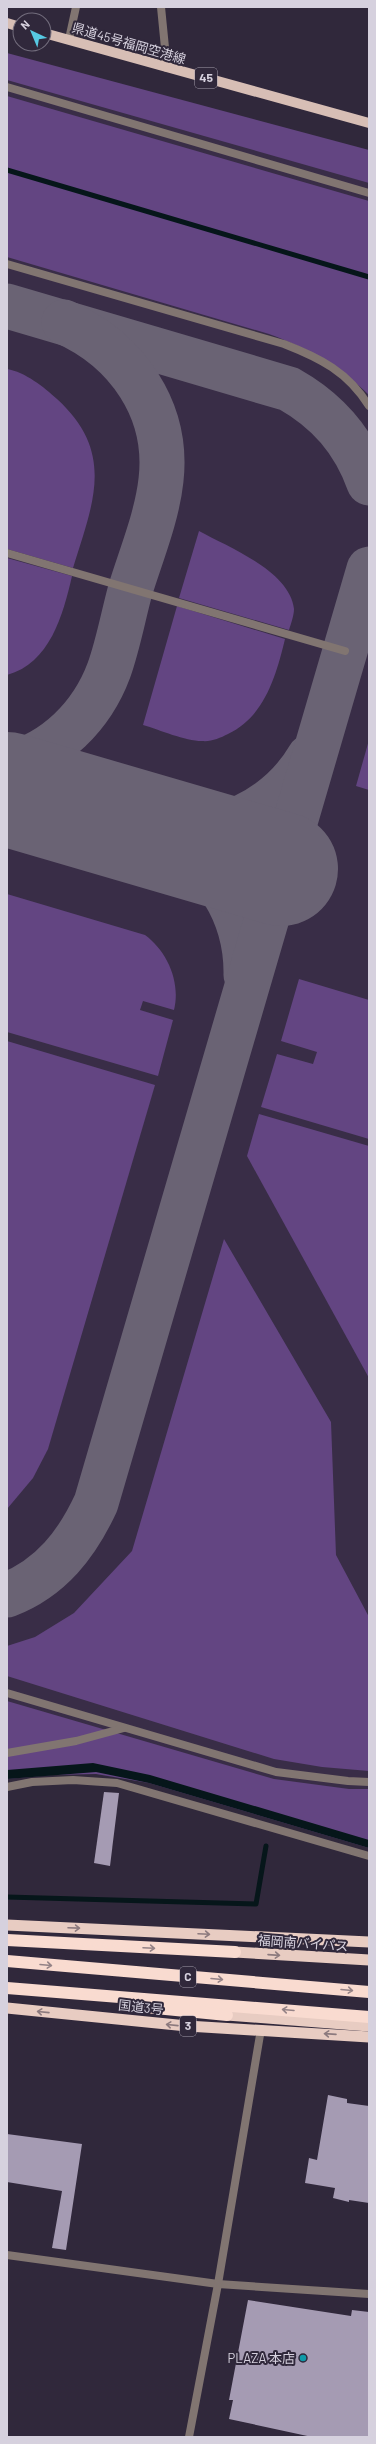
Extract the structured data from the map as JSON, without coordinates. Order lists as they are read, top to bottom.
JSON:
{
  "streets": {
    "highway": [
      "福岡南バイパス",
      "C",
      "国道3号",
      "3"
    ],
    "main road": ["県道45号福岡空港線", "45"]
  },
  "places": ["PLAZA 本店"],
  "north": "top left"
}
